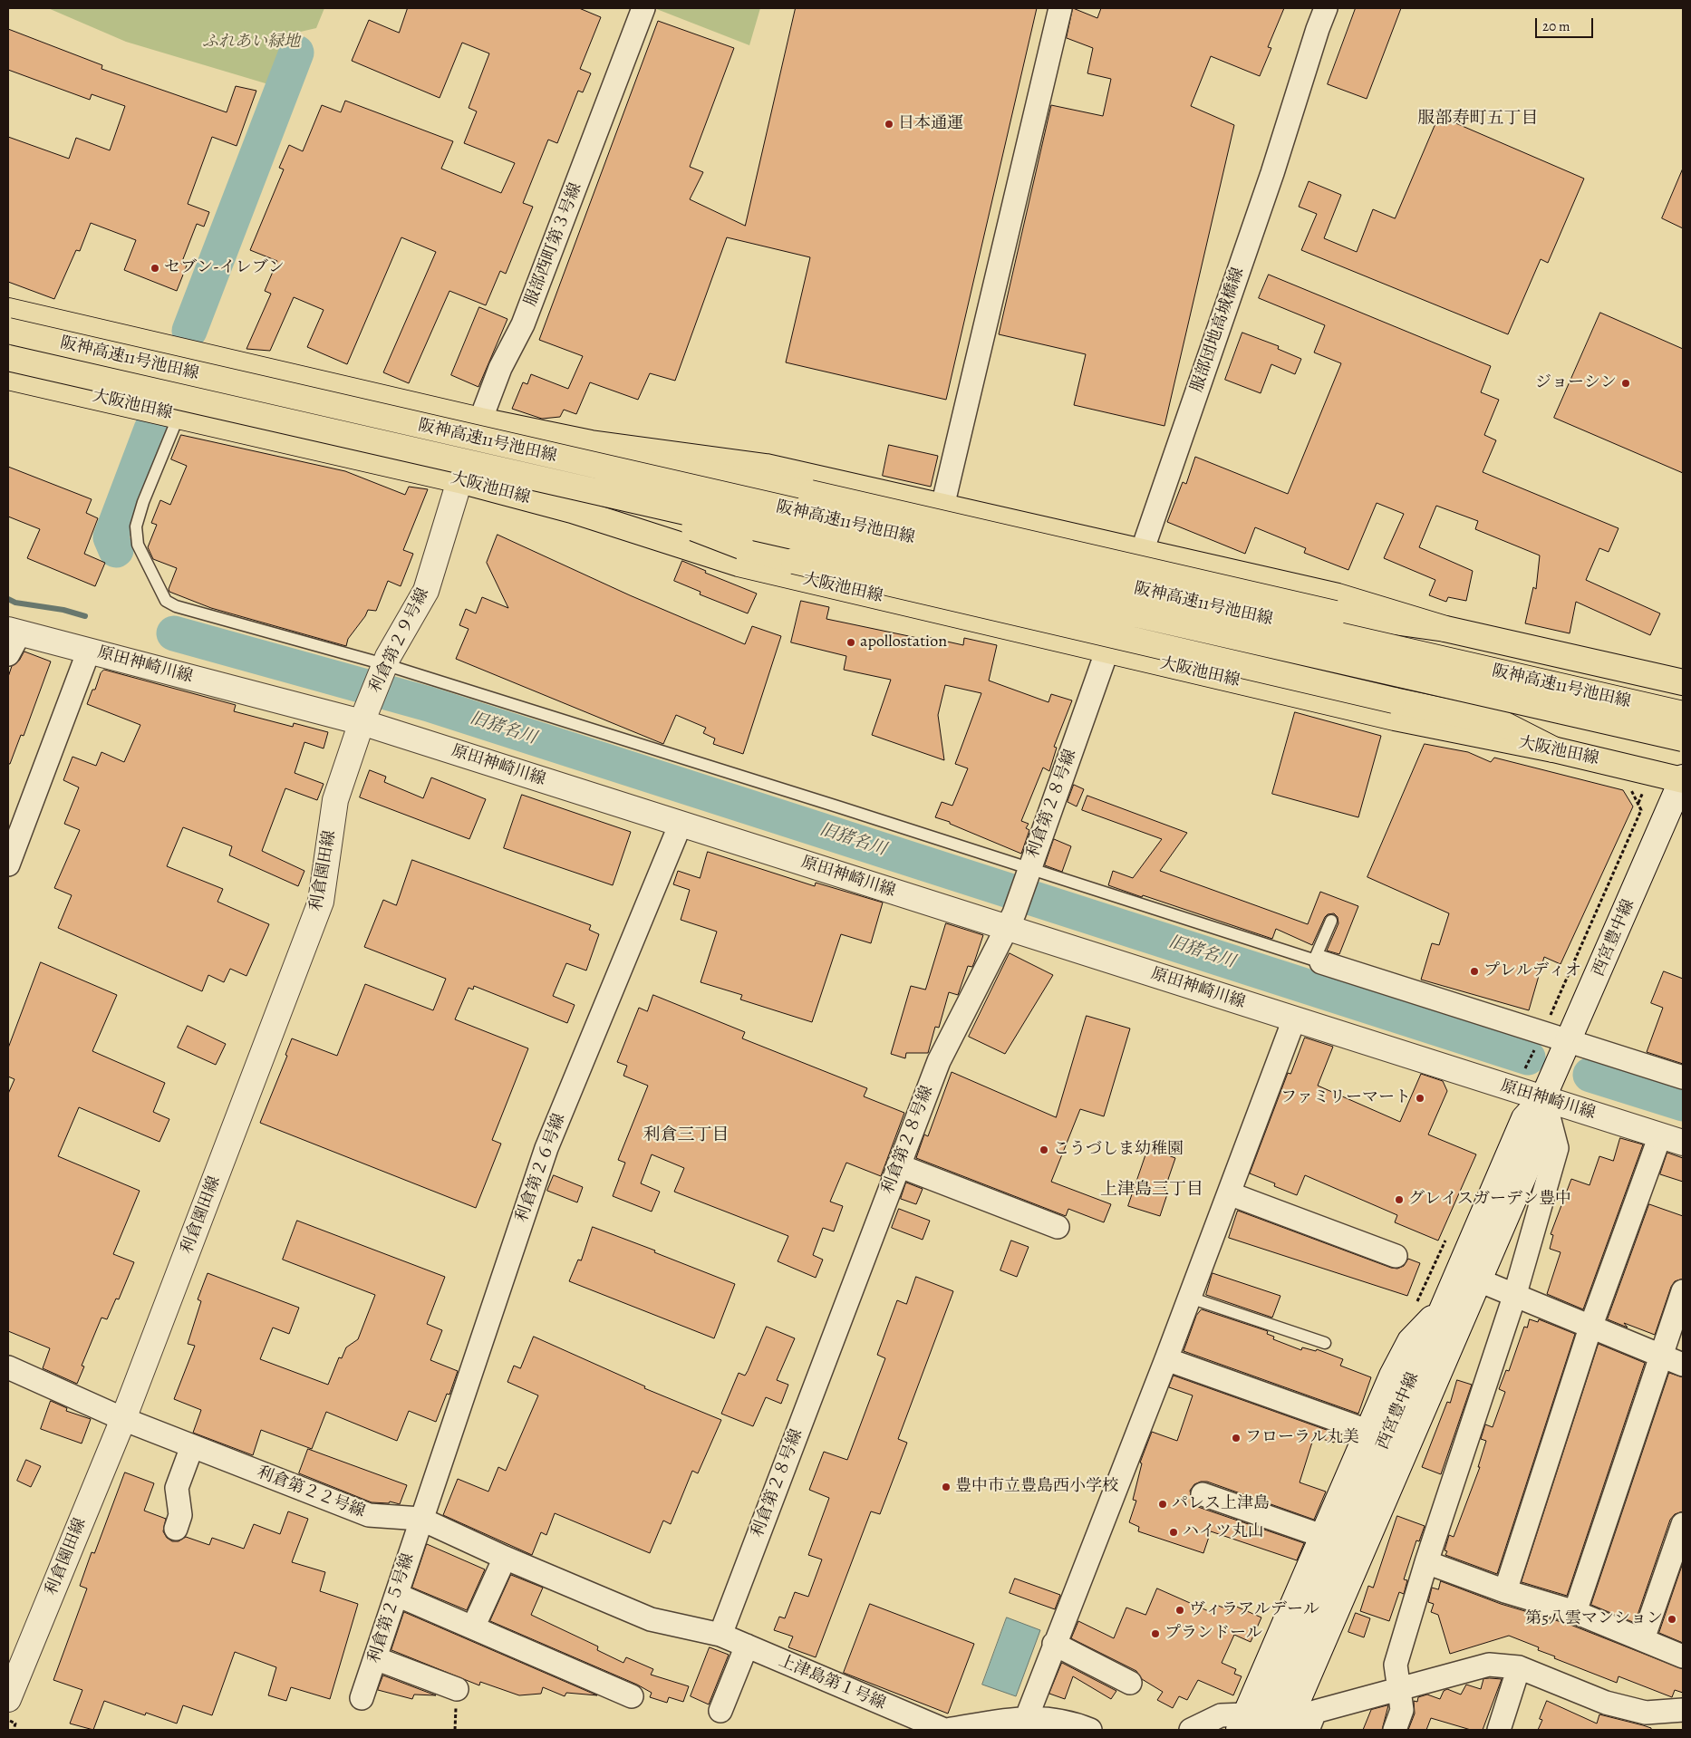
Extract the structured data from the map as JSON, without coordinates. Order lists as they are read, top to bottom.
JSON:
{
  "streets": {
    "main road": ["阪神高速11号池田線", "大阪池田線"],
    "street": [
      "服部西町第３号線",
      "服部団地高城橋線",
      "利倉第２９号線",
      "原田神崎川線",
      "利倉第２８号線",
      "利倉園田線",
      "西宮豊中線",
      "利倉第２６号線",
      "利倉第２２号線",
      "利倉第２５号線",
      "上津島第１号線"
    ]
  },
  "crossings": [
    ["服部西町第３号線", "大阪池田線"],
    ["服部西町第３号線", "利倉第２９号線"],
    ["服部団地高城橋線", "大阪池田線"],
    ["服部団地高城橋線", "利倉第２８号線"],
    ["大阪池田線", "利倉第２９号線"],
    ["大阪池田線", "利倉第２８号線"],
    ["大阪池田線", "西宮豊中線"],
    ["利倉第２９号線", "原田神崎川線"],
    ["利倉第２９号線", "利倉園田線"],
    ["原田神崎川線", "利倉第２８号線"],
    ["原田神崎川線", "利倉園田線"],
    ["原田神崎川線", "西宮豊中線"],
    ["原田神崎川線", "利倉第２６号線"],
    ["利倉第２８号線", "利倉第２２号線"],
    ["利倉第２８号線", "上津島第１号線"],
    ["利倉園田線", "利倉第２２号線"],
    ["利倉第２６号線", "利倉第２２号線"],
    ["利倉第２６号線", "利倉第２５号線"],
    ["利倉第２２号線", "利倉第２５号線"],
    ["利倉第２２号線", "上津島第１号線"]
  ],
  "districts": ["服部寿町五丁目", "利倉三丁目", "上津島三丁目"],
  "water": ["旧猪名川"],
  "parks": ["ふれあい緑地"],
  "places": [
    "日本通運",
    "セブン-イレブン",
    "ジョーシン",
    "apollostation",
    "プレルディオ",
    "ファミリーマート",
    "こうづしま幼稚園",
    "グレイスガーデン豊中",
    "フローラル丸美",
    "豊中市立豊島西小学校",
    "パレス上津島",
    "ハイツ丸山",
    "ヴィラアルデール",
    "第5八雲マンション",
    "プランドール"
  ],
  "scale_bar": "20 m"
}
